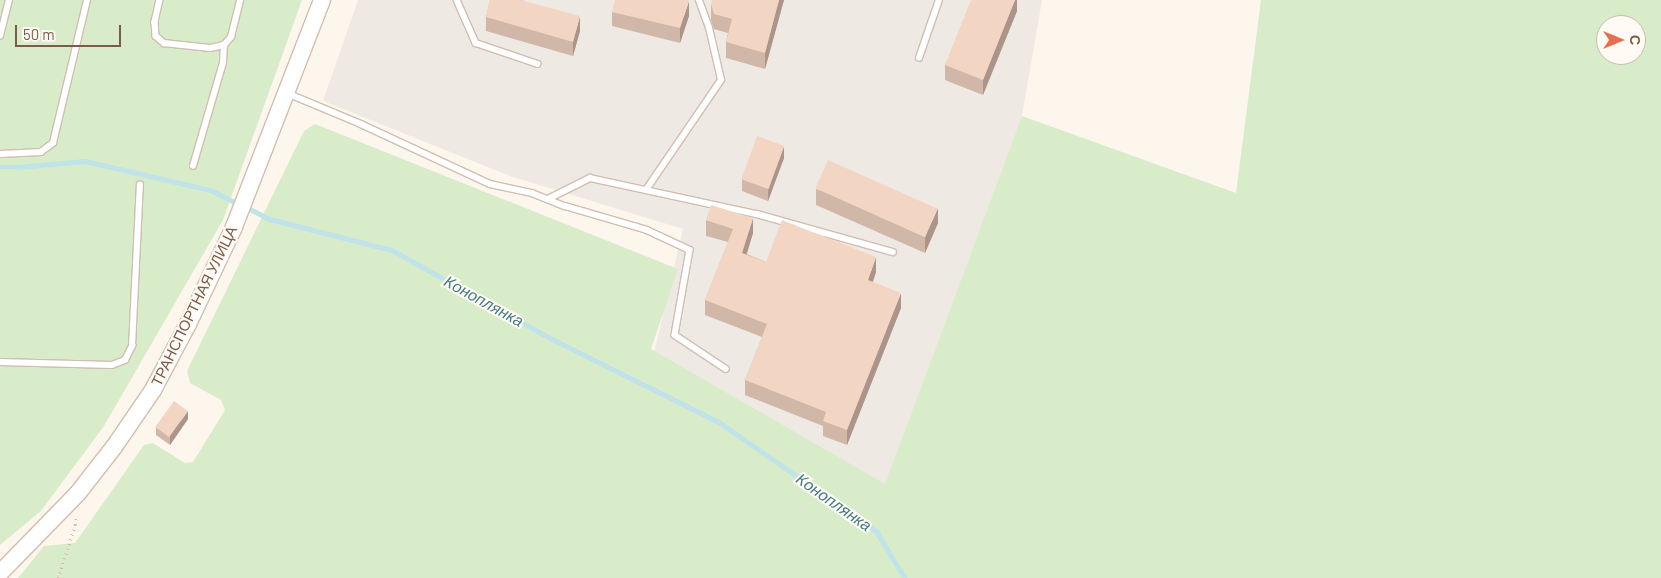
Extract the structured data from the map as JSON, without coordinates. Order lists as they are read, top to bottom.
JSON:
{
  "streets": {
    "main road": ["ТРАНСПОРТНАЯ УЛИЦА"]
  },
  "water": ["Коноплянка"],
  "scale_bar": "50 m",
  "north": "right"
}
